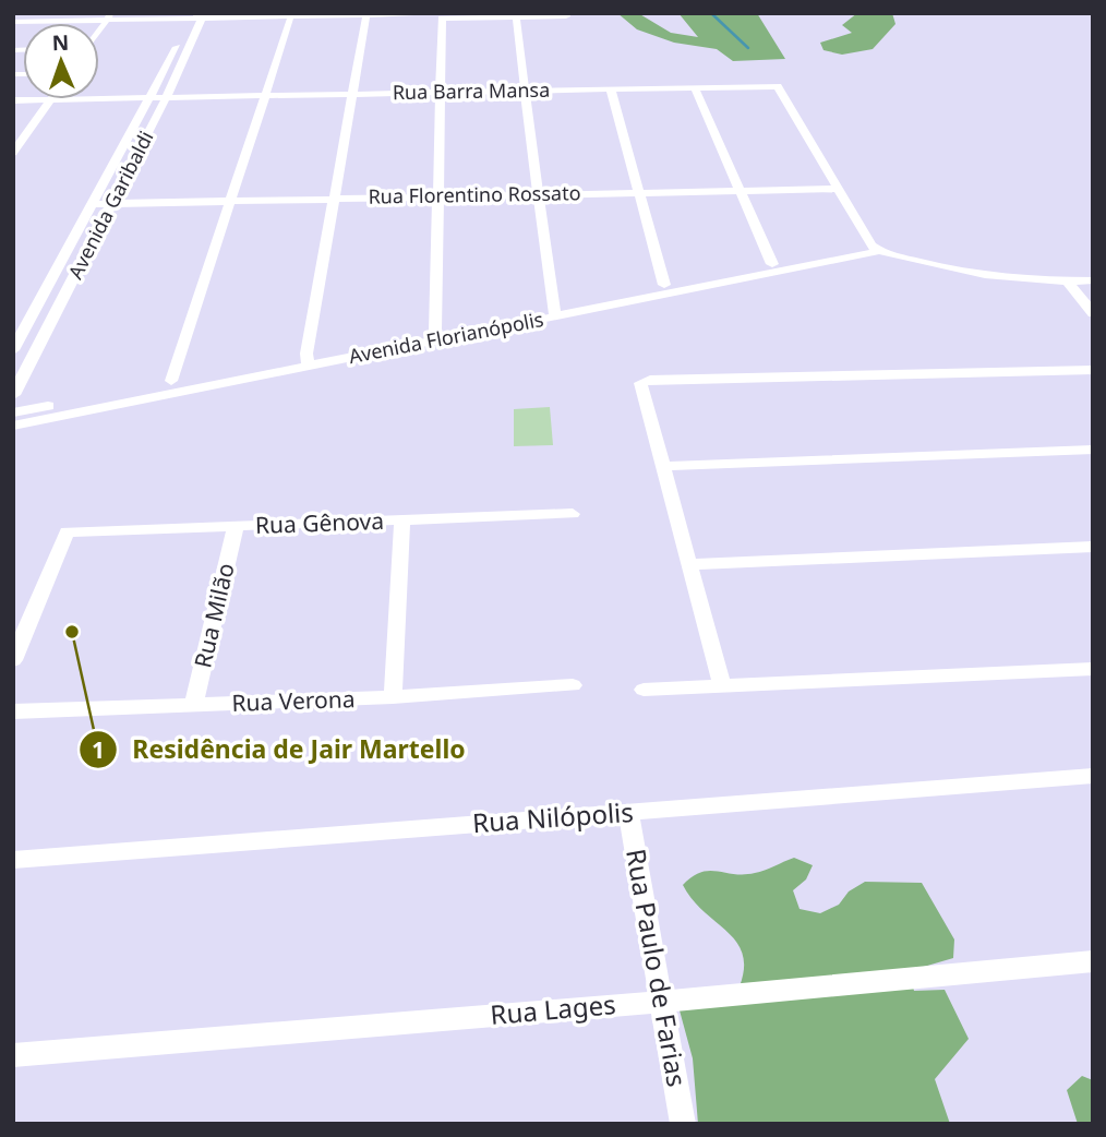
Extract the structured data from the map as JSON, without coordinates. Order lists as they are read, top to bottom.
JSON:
{
  "streets": {
    "street": [
      "Rua Barra Mansa",
      "Rua Florentino Rossato",
      "Avenida Garibaldi",
      "Avenida Florianópolis",
      "Rua Gênova",
      "Rua Milão",
      "Rua Verona",
      "Rua Nilópolis",
      "Rua Paulo de Farias",
      "Rua Lages"
    ]
  },
  "crossings": [
    ["Rua Barra Mansa", "Rua Florentino Rossato"],
    ["Rua Barra Mansa", "Avenida Garibaldi"],
    ["Rua Florentino Rossato", "Avenida Garibaldi"],
    ["Rua Gênova", "Rua Milão"],
    ["Rua Milão", "Rua Verona"],
    ["Rua Nilópolis", "Rua Paulo de Farias"],
    ["Rua Paulo de Farias", "Rua Lages"]
  ],
  "places": ["Residência de Jair Martello"],
  "north": "top"
}
